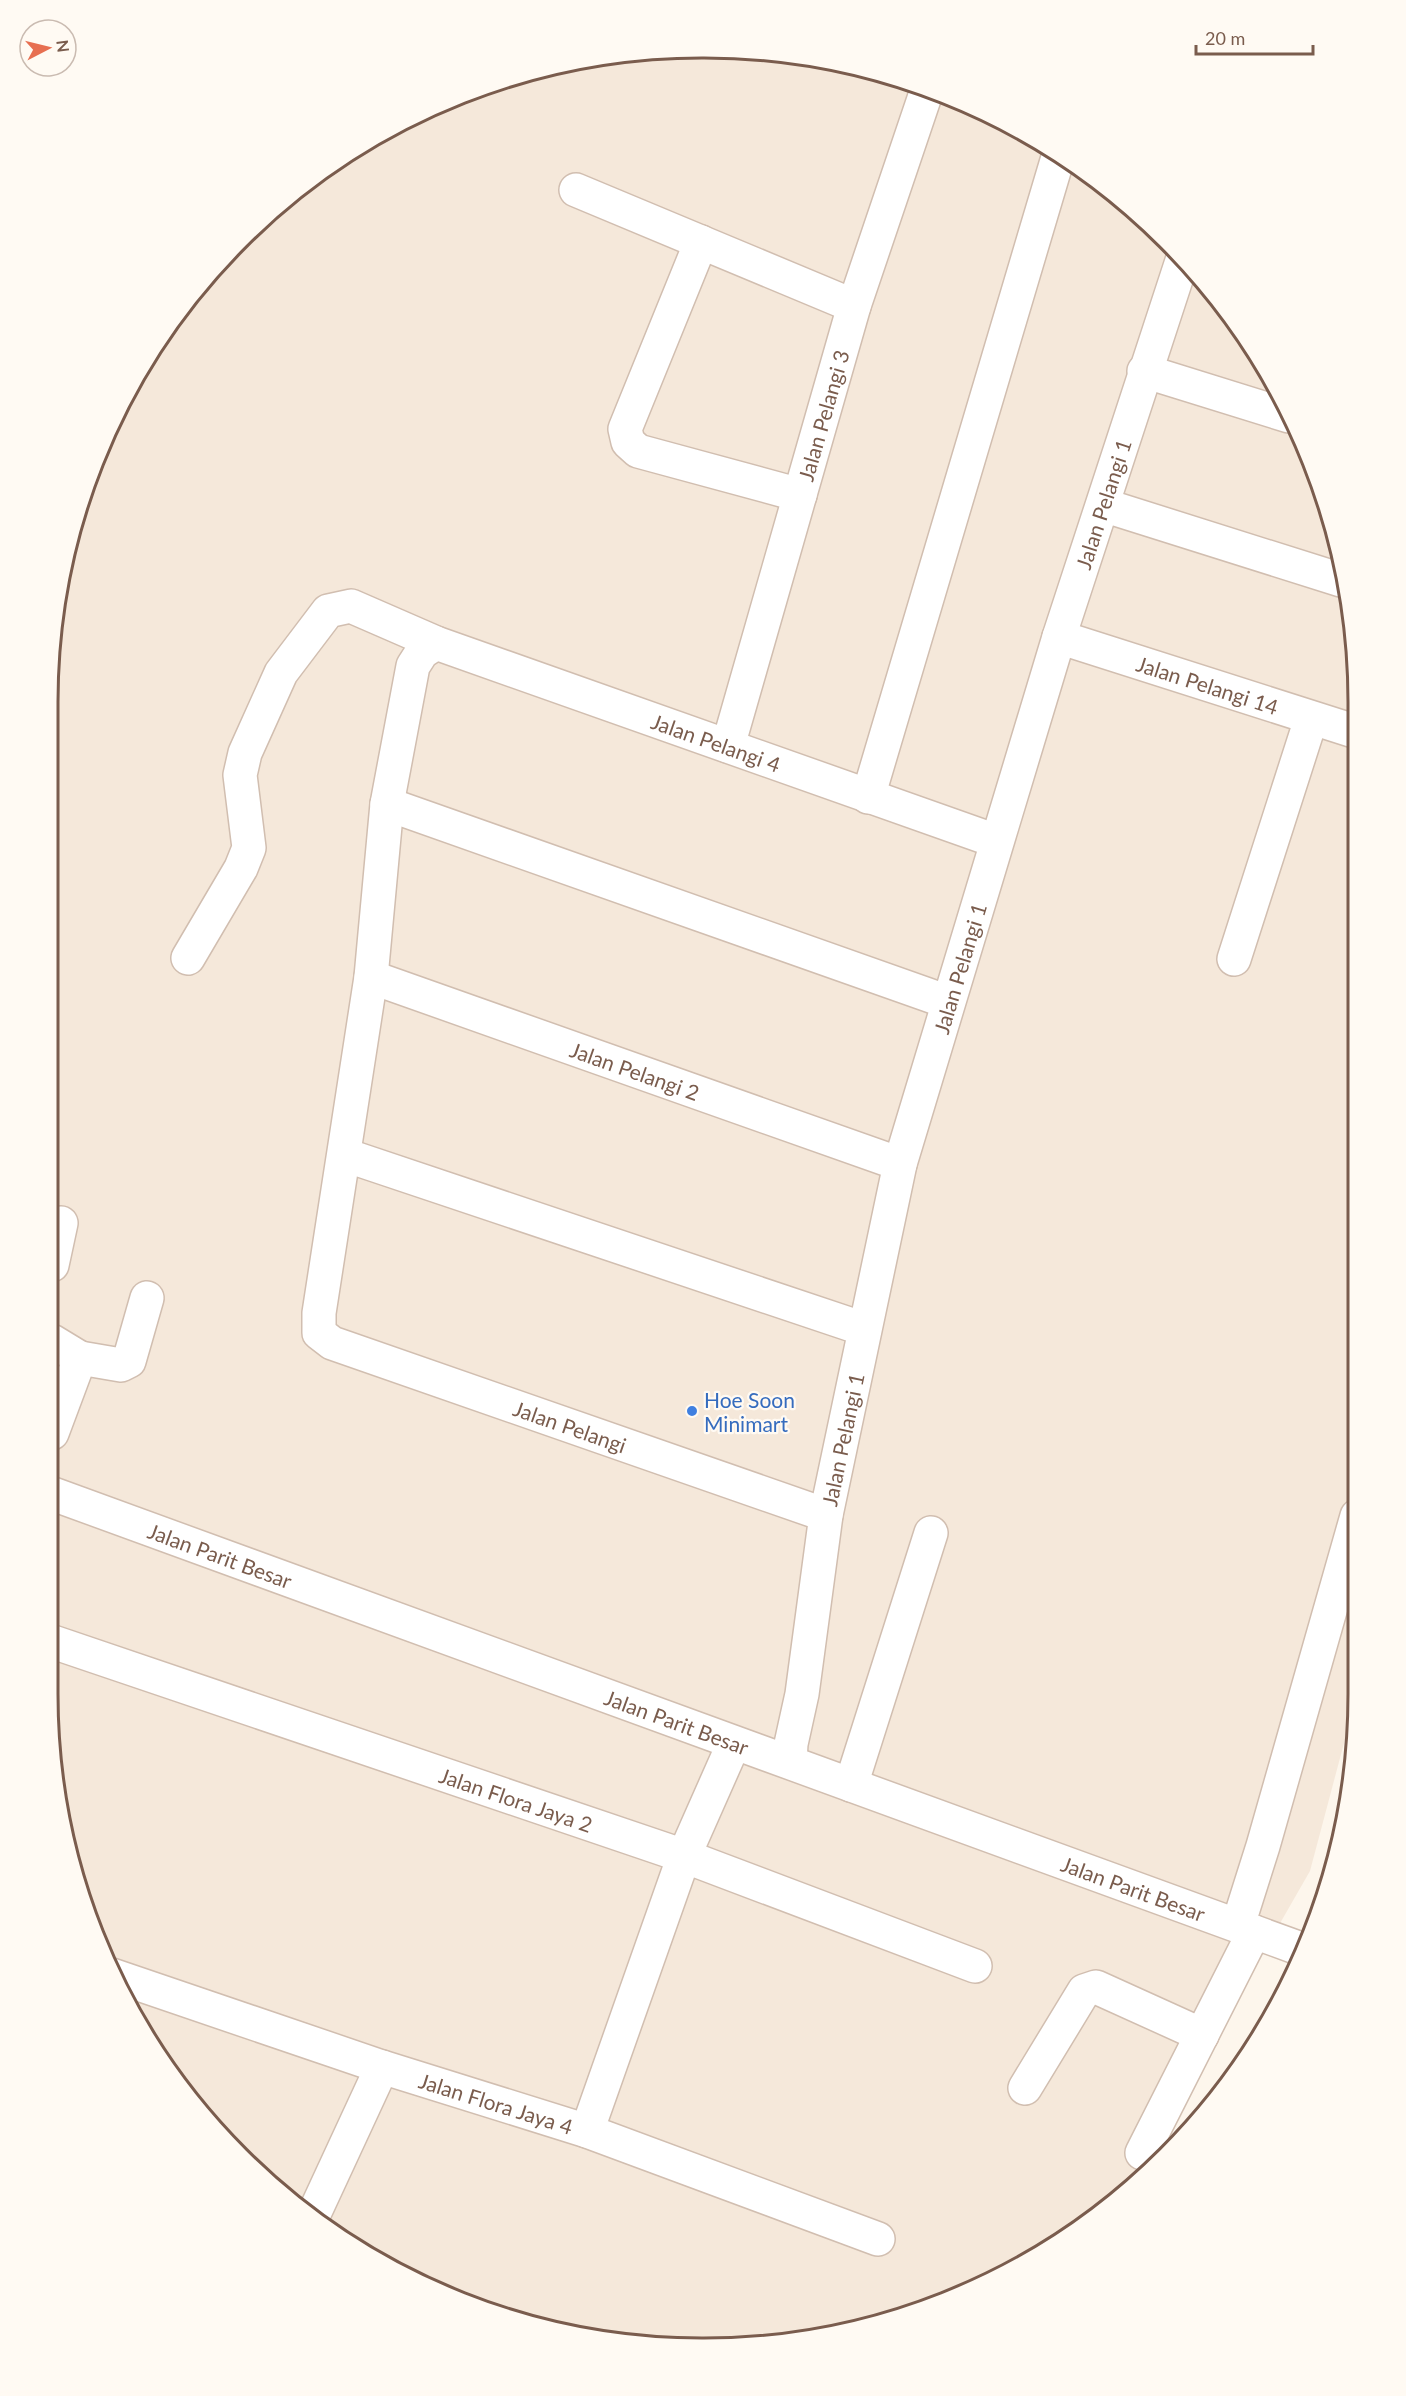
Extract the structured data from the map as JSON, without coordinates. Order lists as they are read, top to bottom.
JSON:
{
  "streets": {
    "street": [
      "Jalan Pelangi 3",
      "Jalan Pelangi 1",
      "Jalan Pelangi 14",
      "Jalan Pelangi 4",
      "Jalan Pelangi 2",
      "Jalan Pelangi",
      "Jalan Parit Besar",
      "Jalan Flora Jaya 2",
      "Jalan Flora Jaya 4"
    ]
  },
  "crossings": [
    ["Jalan Pelangi 3", "Jalan Pelangi 4"],
    ["Jalan Pelangi 1", "Jalan Pelangi 14"],
    ["Jalan Pelangi 1", "Jalan Pelangi 4"],
    ["Jalan Pelangi 1", "Jalan Pelangi 2"],
    ["Jalan Pelangi 1", "Jalan Pelangi"],
    ["Jalan Pelangi 1", "Jalan Parit Besar"]
  ],
  "places": ["Hoe Soon Minimart"],
  "scale_bar": "20 m",
  "north": "right"
}
